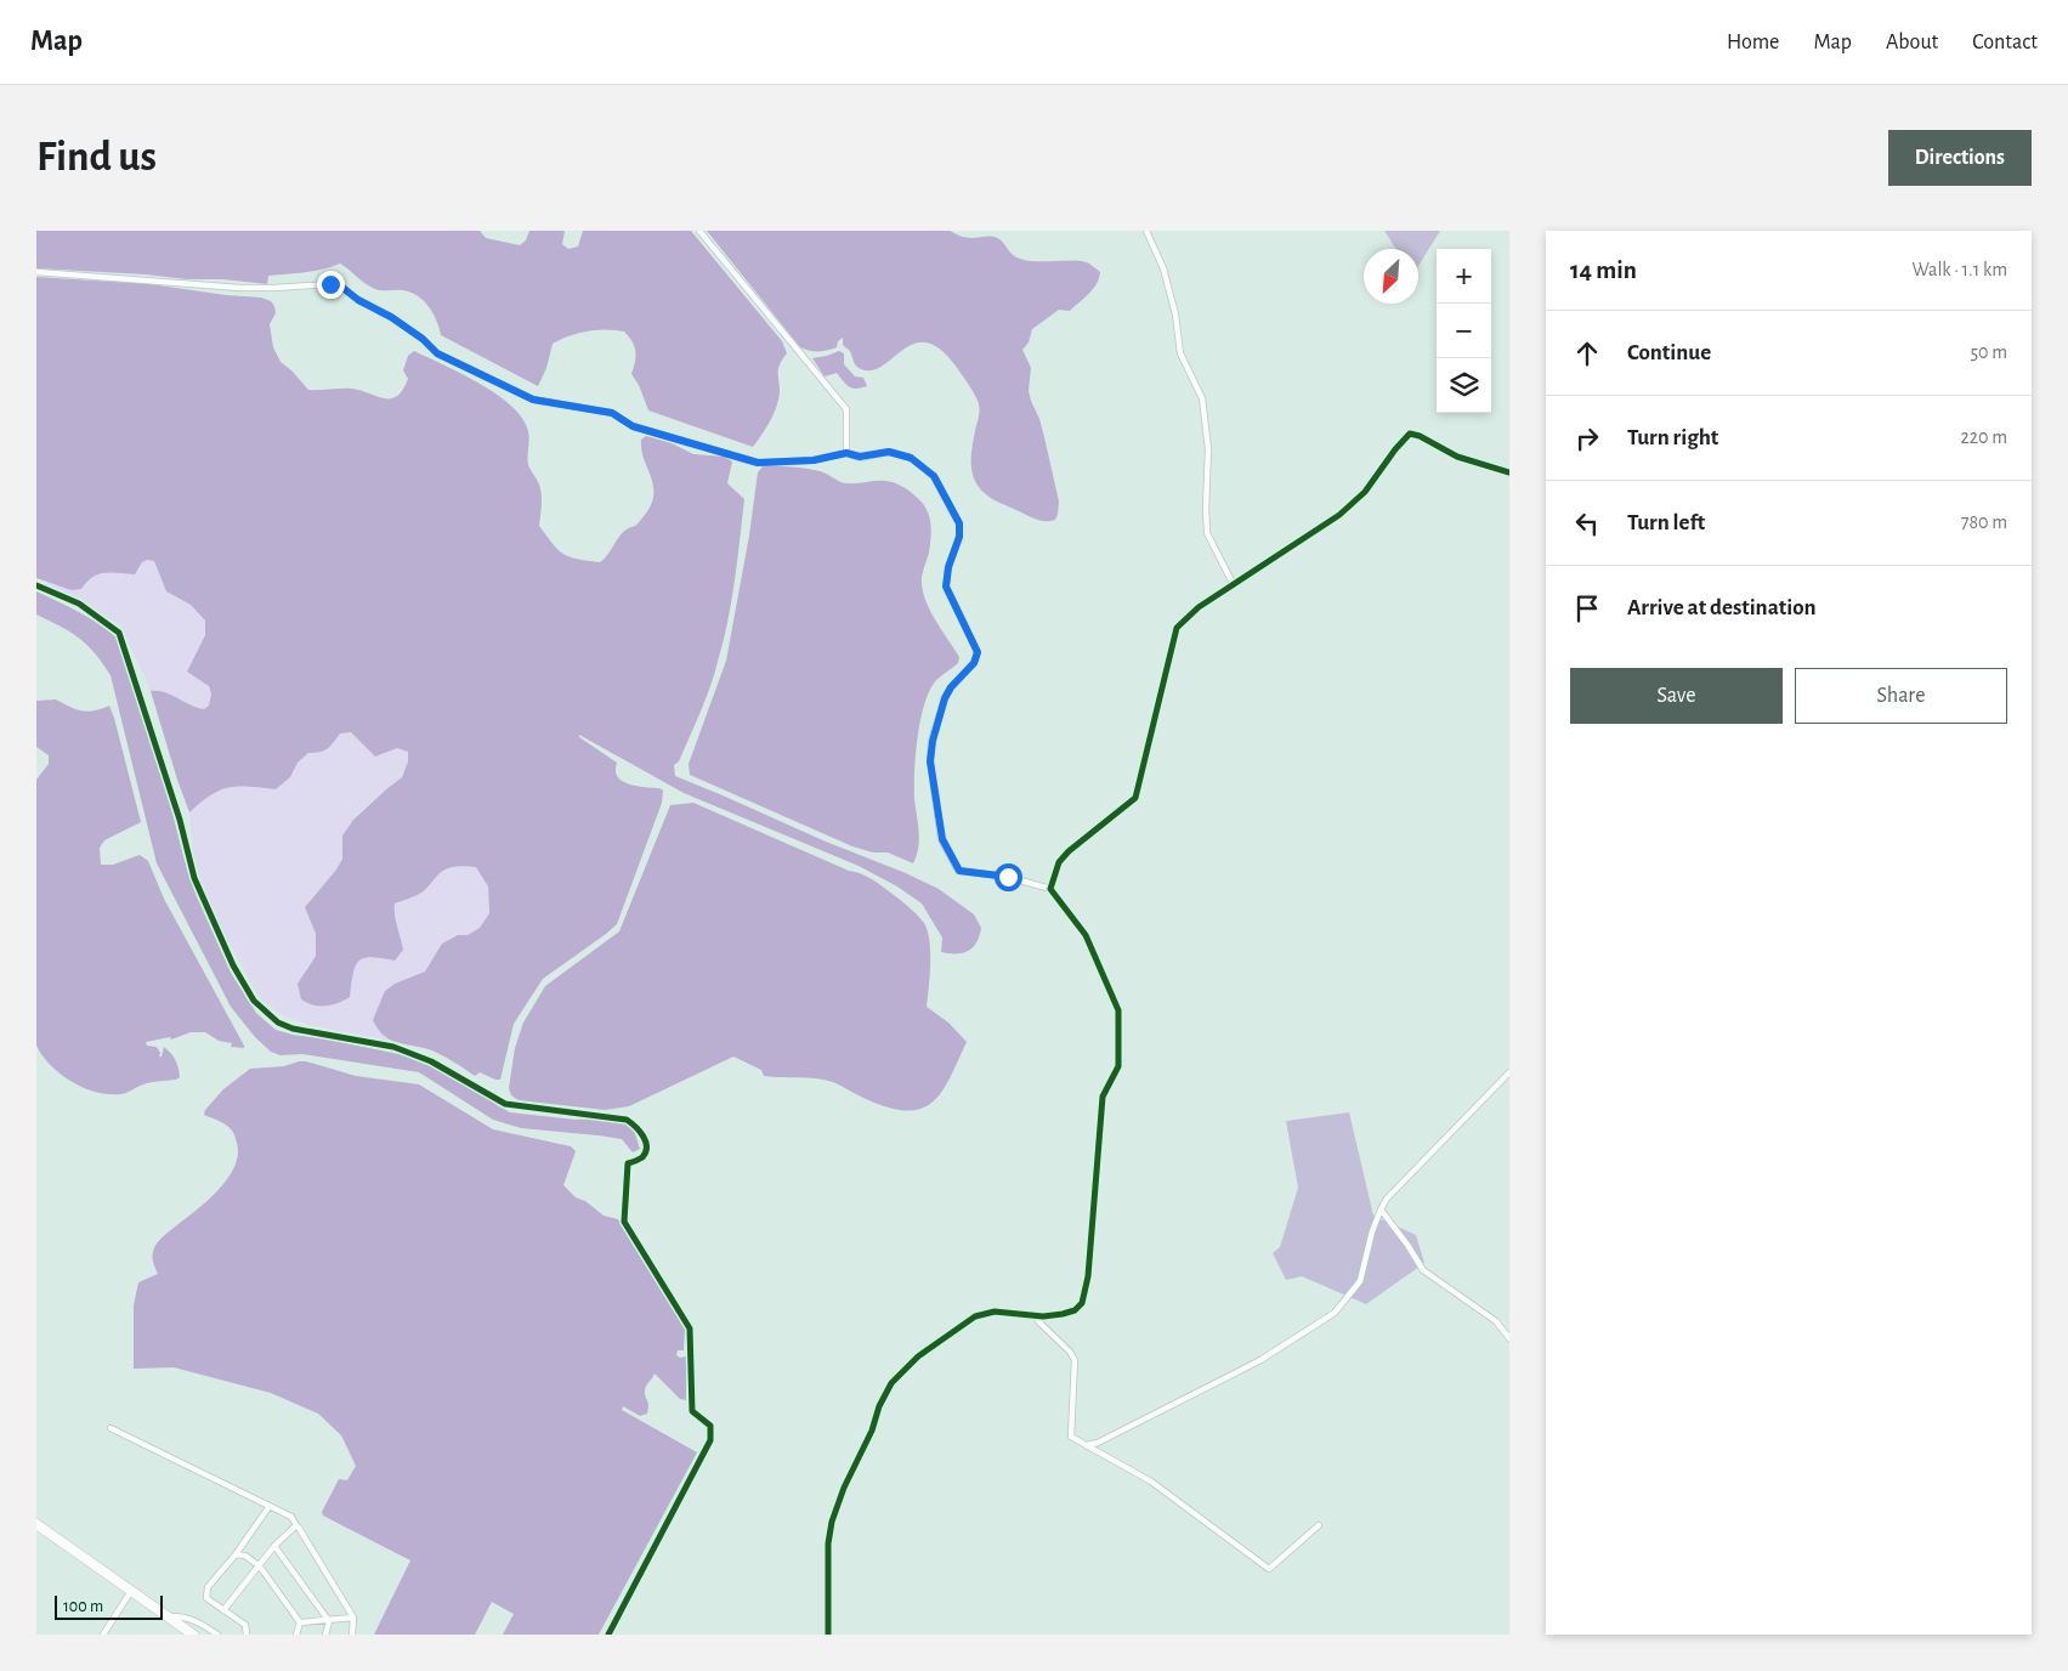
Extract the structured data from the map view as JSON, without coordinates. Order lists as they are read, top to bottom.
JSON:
{
  "scale_bar": "100 m",
  "north": "bottom left",
  "page": {
    "header": "Map",
    "nav": [
      "Home",
      "Map",
      "About",
      "Contact"
    ],
    "buttons": [
      "Directions",
      ["Save", "Share"]
    ],
    "title": "Find us",
    "heading": ["14 min", "Walk · 1.1 km"],
    "map_buttons": ["+", "−"],
    "list": [
      ["Continue", "50 m"],
      ["Turn right", "220 m"],
      ["Turn left", "780 m"],
      "Arrive at destination"
    ],
    "scale": "100 m"
  }
}
